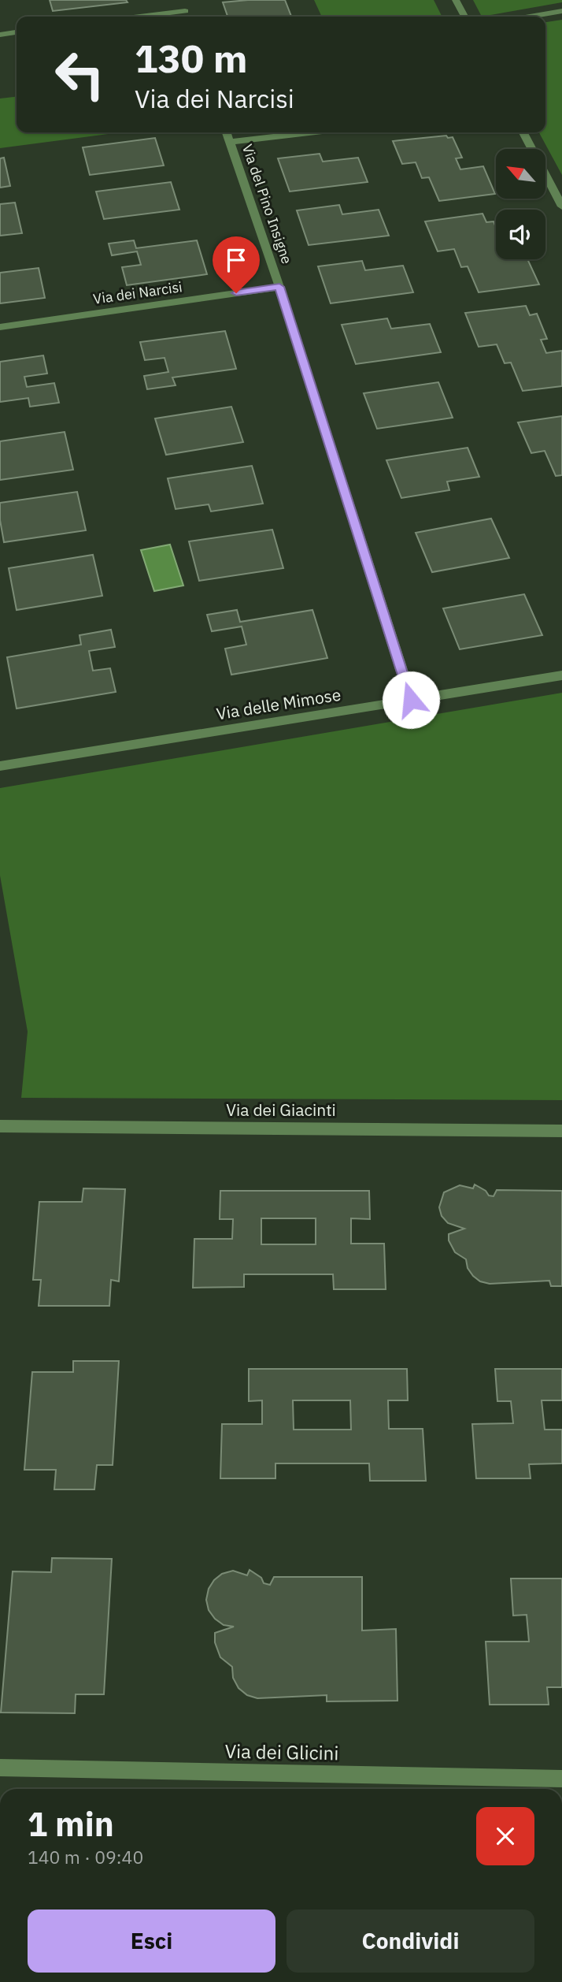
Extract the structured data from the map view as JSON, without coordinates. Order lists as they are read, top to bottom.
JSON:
{
  "streets": {
    "street": [
      "Via del Pino Insigne",
      "Via dei Narcisi",
      "Via delle Mimose",
      "Via dei Giacinti",
      "Via dei Glicini"
    ]
  },
  "crossings": [
    ["Via del Pino Insigne", "Via dei Narcisi"],
    ["Via del Pino Insigne", "Via delle Mimose"]
  ],
  "north": "top left",
  "page": {
    "turn": ["130 m", "Via dei Narcisi"],
    "heading": ["1 min", "140 m · 09:40"],
    "buttons": ["Esci", "Condividi"]
  }
}
